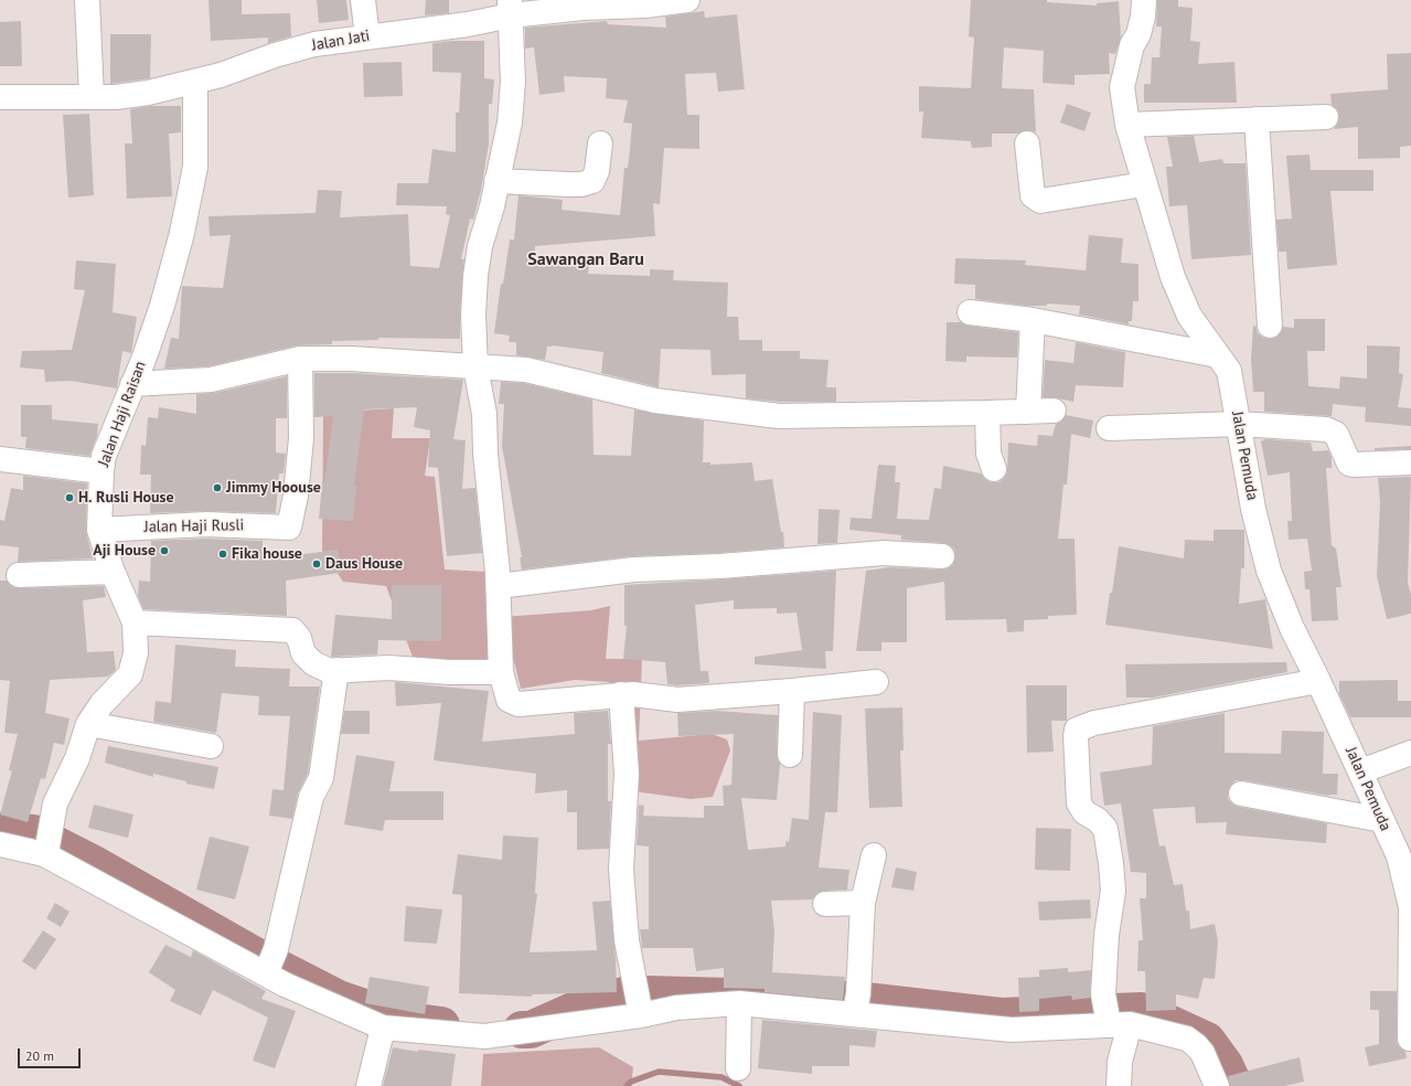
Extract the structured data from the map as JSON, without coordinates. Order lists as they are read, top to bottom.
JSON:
{
  "streets": {
    "street": [
      "Jalan Jati",
      "Jalan Haji Raisan",
      "Jalan Pemuda",
      "Jalan Haji Rusli"
    ]
  },
  "crossings": [
    ["Jalan Jati", "Jalan Haji Raisan"],
    ["Jalan Haji Raisan", "Jalan Haji Rusli"]
  ],
  "districts": ["Sawangan Baru"],
  "places": [
    "Jimmy Hoouse",
    "H. Rusli House",
    "Aji House",
    "Fika house",
    "Daus House"
  ],
  "scale_bar": "20 m"
}
